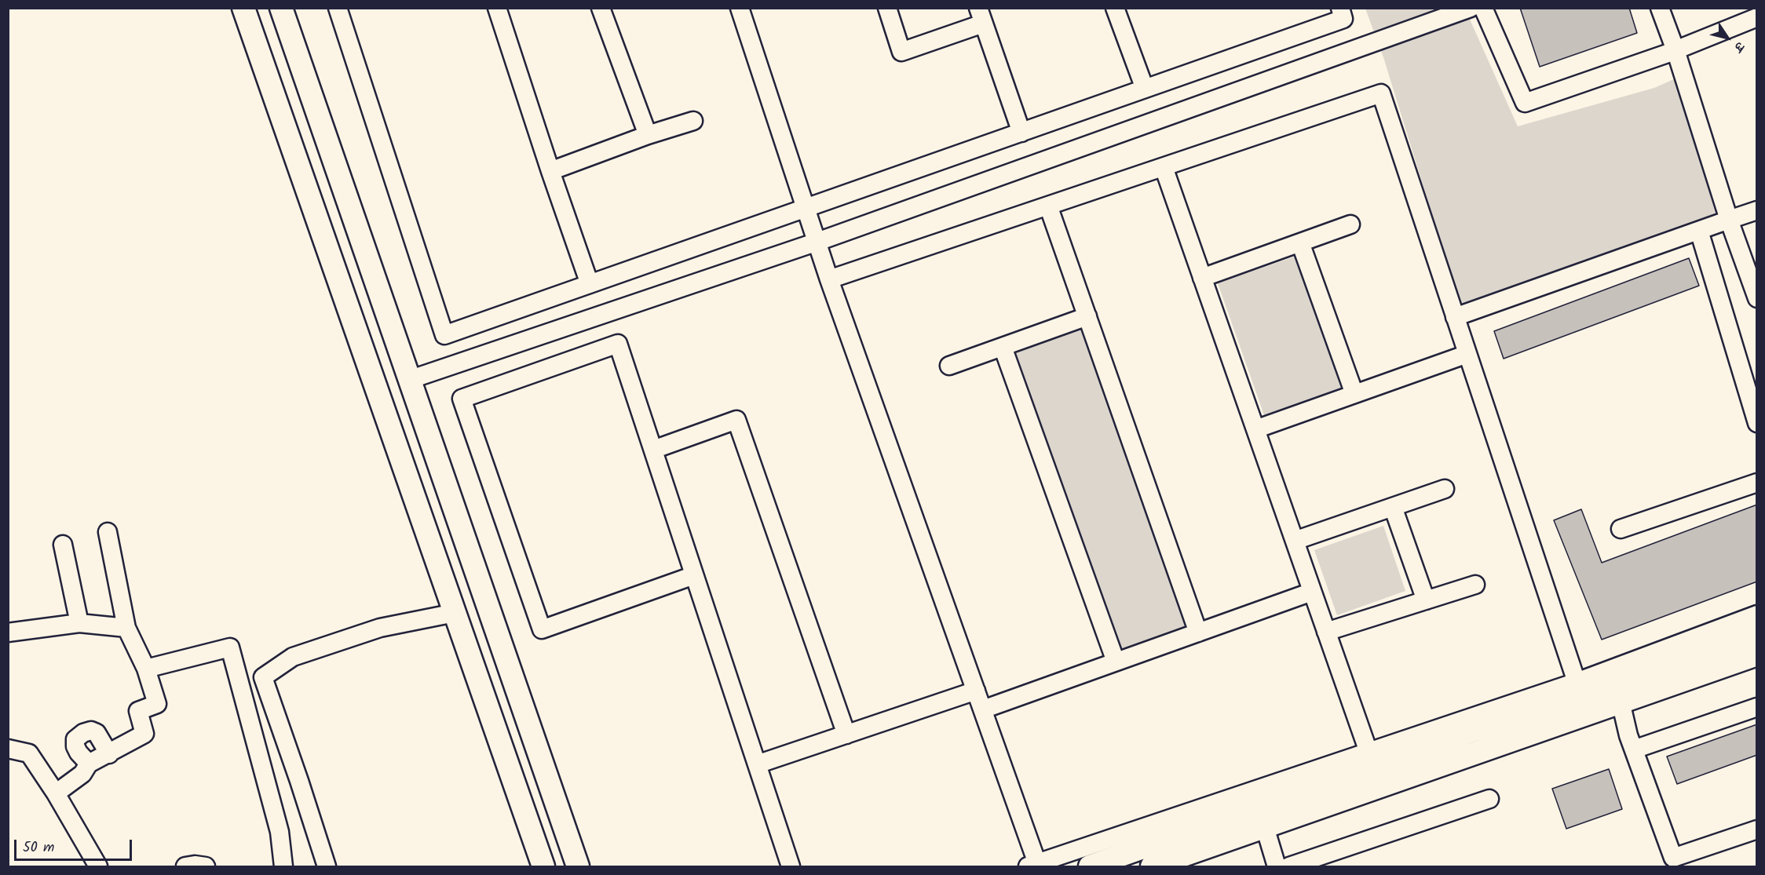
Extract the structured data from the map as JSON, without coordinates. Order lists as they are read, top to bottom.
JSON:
{
  "scale_bar": "50 m",
  "north": "bottom right"
}
